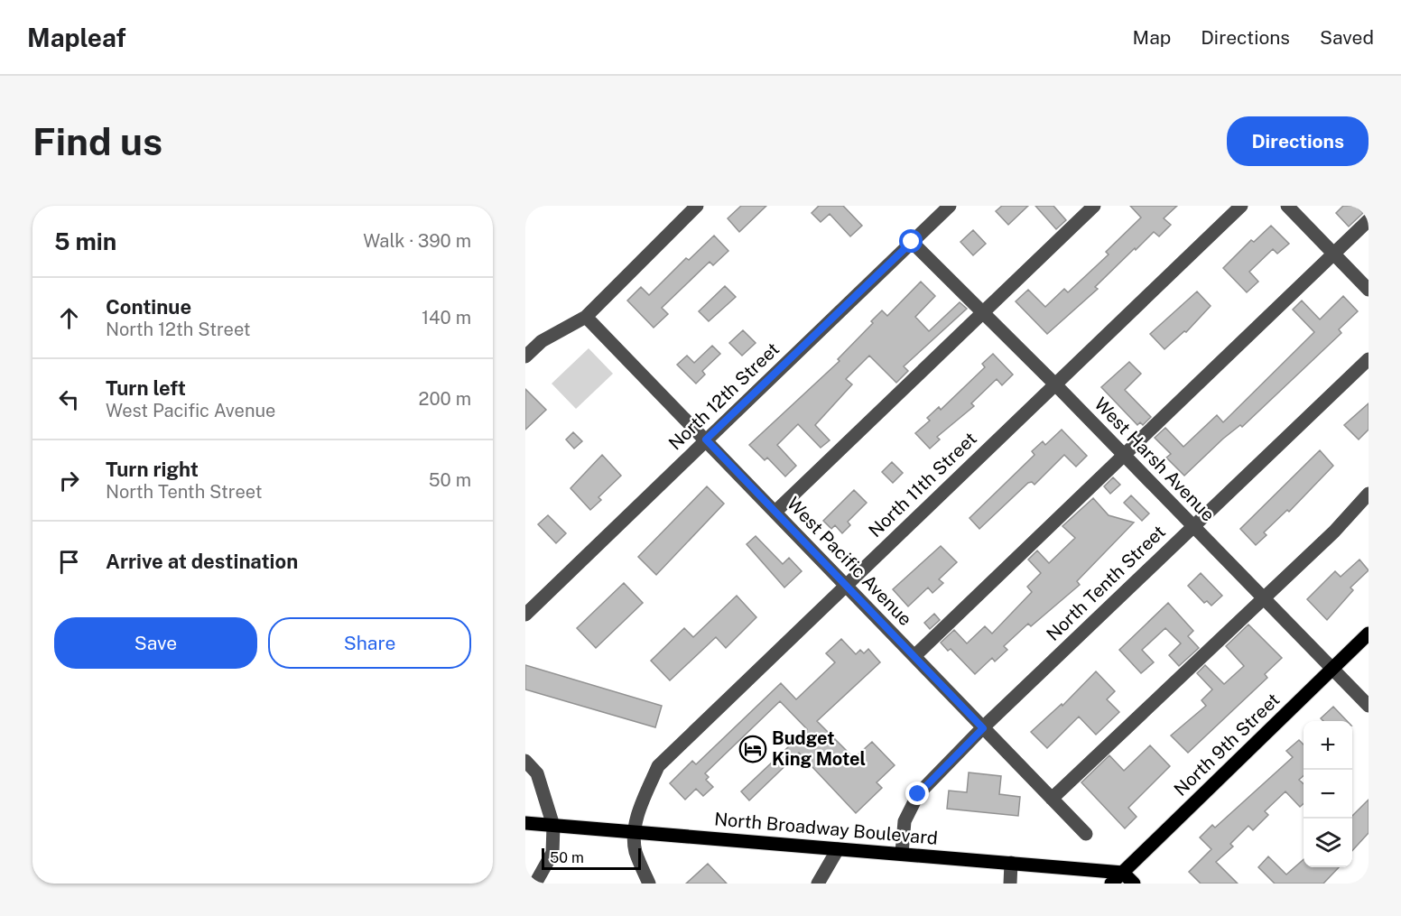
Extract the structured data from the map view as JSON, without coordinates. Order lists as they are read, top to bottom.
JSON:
{
  "streets": {
    "main road": ["North 9th Street", "North Broadway Boulevard"],
    "street": [
      "North 12th Street",
      "West Harsh Avenue",
      "North 11th Street",
      "West Pacific Avenue",
      "North Tenth Street"
    ]
  },
  "crossings": [
    ["North 12th Street", "West Harsh Avenue"],
    ["North 12th Street", "West Pacific Avenue"],
    ["West Harsh Avenue", "North 11th Street"],
    ["West Harsh Avenue", "North Tenth Street"],
    ["West Harsh Avenue", "North 9th Street"],
    ["North 11th Street", "West Pacific Avenue"],
    ["North 11th Street", "North Broadway Boulevard"],
    ["West Pacific Avenue", "North Tenth Street"],
    ["North Tenth Street", "North Broadway Boulevard"],
    ["North 9th Street", "North Broadway Boulevard"]
  ],
  "places": {
    "hotel": ["Budget King Motel"]
  },
  "scale_bar": "50 m",
  "page": {
    "header": "Mapleaf",
    "nav": ["Map", "Directions", "Saved"],
    "buttons": [
      "Directions",
      ["Save", "Share"]
    ],
    "title": "Find us",
    "heading": ["5 min", "Walk · 390 m"],
    "list": [
      ["Continue", "North 12th Street", "140 m"],
      ["Turn left", "West Pacific Avenue", "200 m"],
      ["Turn right", "North Tenth Street", "50 m"],
      "Arrive at destination"
    ],
    "map_buttons": ["+", "−"],
    "scale": "50 m"
  }
}
